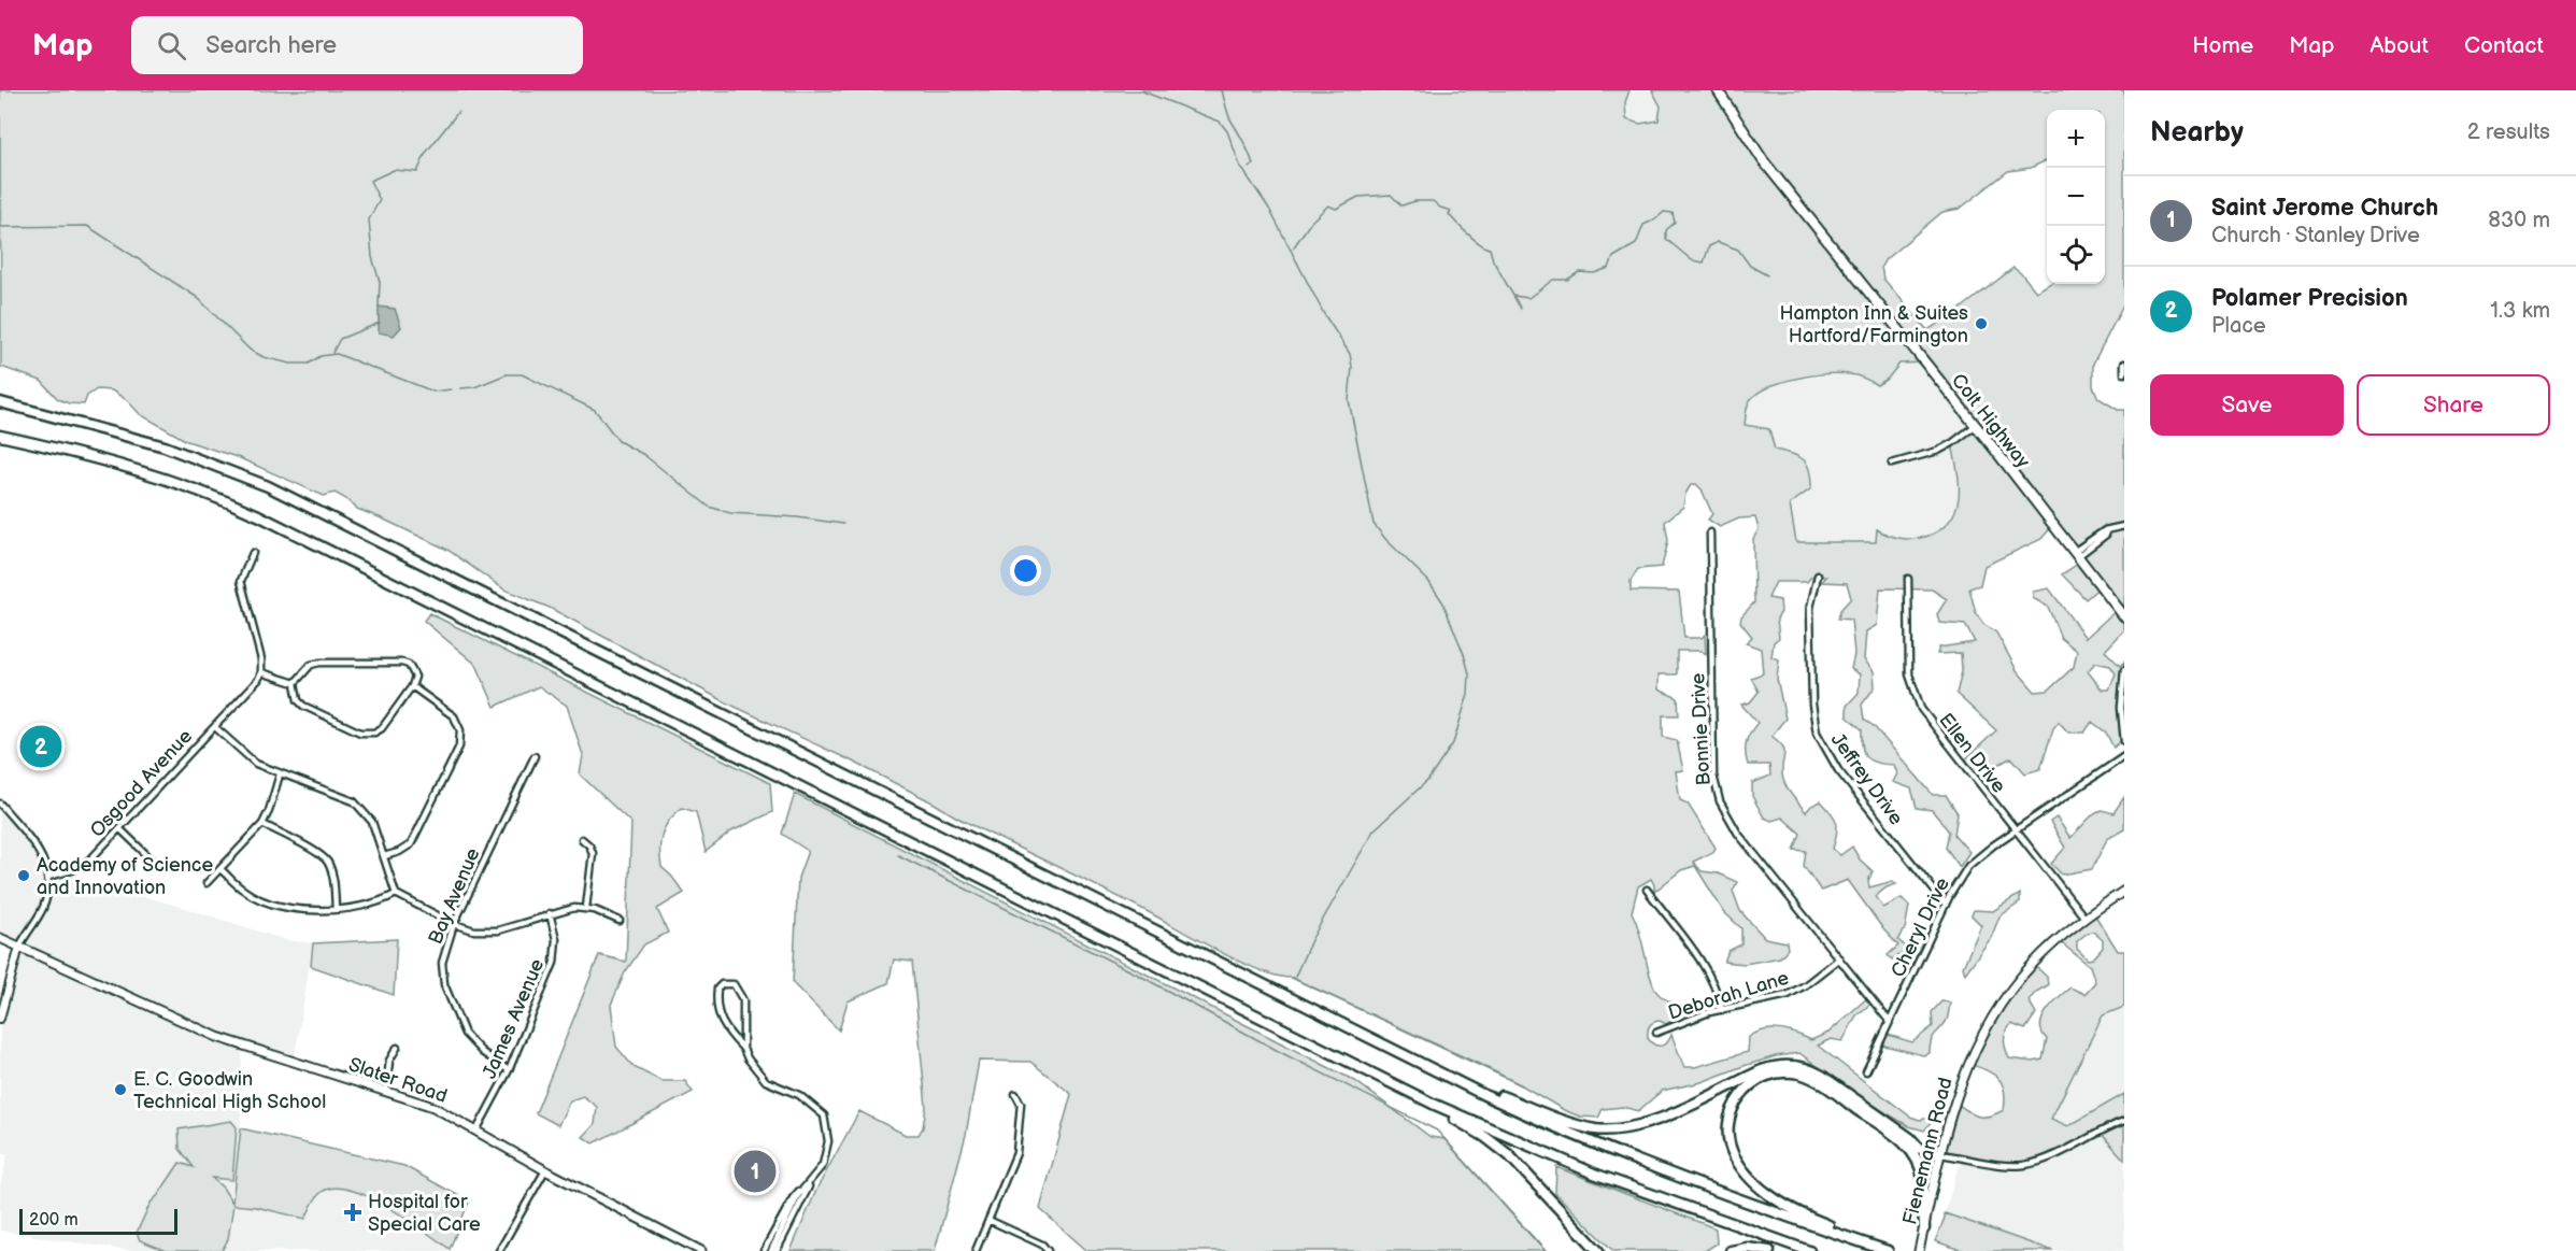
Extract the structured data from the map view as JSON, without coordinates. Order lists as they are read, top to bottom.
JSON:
{
  "streets": {
    "highway": ["Colt Highway"],
    "main road": ["Slater Road", "Fienemann Road"],
    "street": [
      "Bonnie Drive",
      "Ellen Drive",
      "Jeffrey Drive",
      "Osgood Avenue",
      "Bay Avenue",
      "Cheryl Drive",
      "Deborah Lane",
      "James Avenue"
    ]
  },
  "crossings": [
    ["Bonnie Drive", "Cheryl Drive"],
    ["Bonnie Drive", "Deborah Lane"],
    ["Ellen Drive", "Cheryl Drive"],
    ["Ellen Drive", "Fienemann Road"],
    ["Jeffrey Drive", "Cheryl Drive"],
    ["Bay Avenue", "James Avenue"],
    ["James Avenue", "Slater Road"]
  ],
  "places": {
    "other": ["Hampton Inn & Suites Hartford/Farmington", "Academy of Science and Innovation", "E. C. Goodwin Technical High School"],
    "health": ["Hospital for Special Care"]
  },
  "scale_bar": "200 m",
  "page": {
    "header": "Map",
    "search": "Search here",
    "nav": [
      "Home",
      "Map",
      "About",
      "Contact"
    ],
    "heading": ["Nearby", "2 results"],
    "map_buttons": ["+", "−"],
    "list": [
      {
        "mark": "1",
        "name": "Saint Jerome Church",
        "note": "Church · Stanley Drive",
        "value": "830 m"
      },
      {
        "mark": "2",
        "name": "Polamer Precision",
        "note": "Place",
        "value": "1.3 km"
      }
    ],
    "buttons": ["Save", "Share"],
    "pins": ["2", "1"],
    "scale": "200 m"
  }
}
